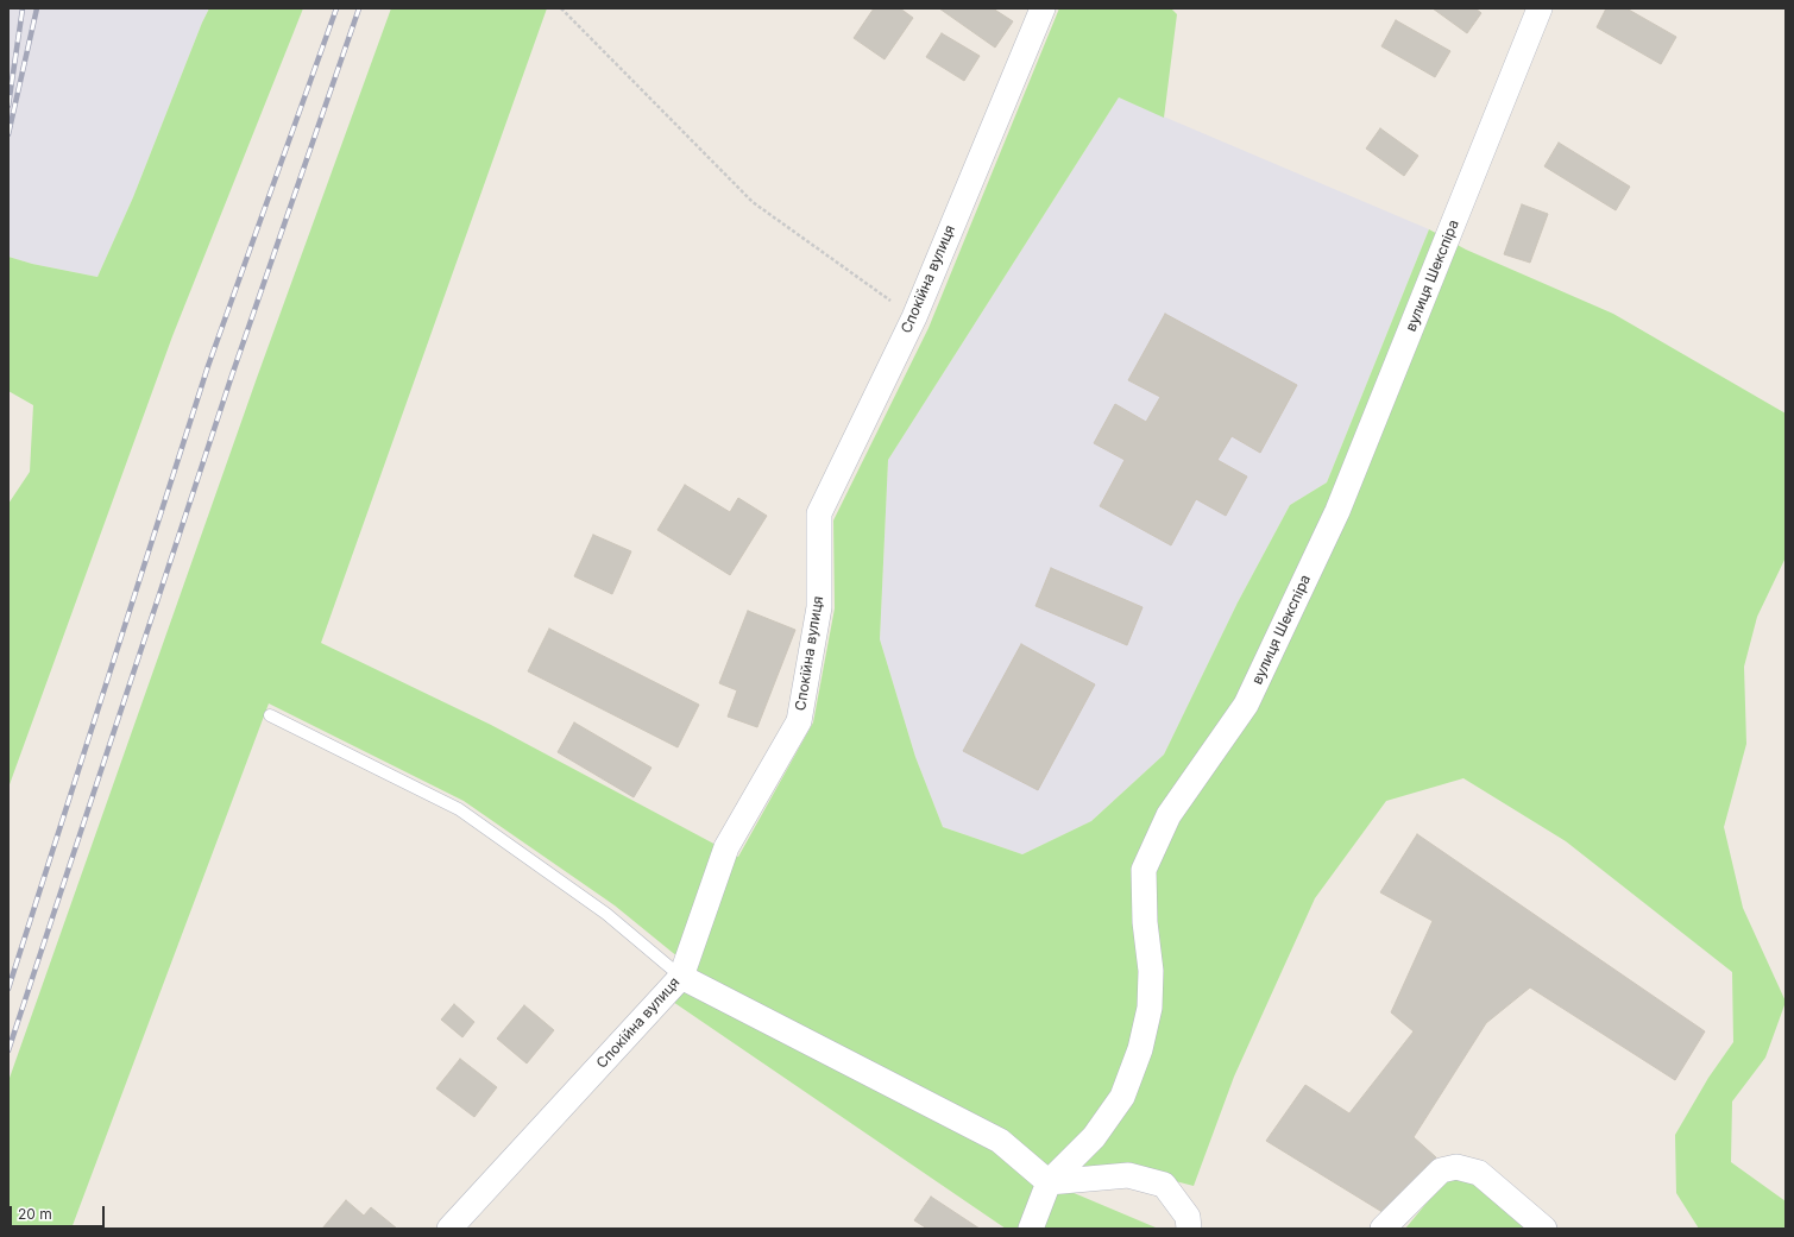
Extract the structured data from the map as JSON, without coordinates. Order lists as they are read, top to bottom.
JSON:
{
  "streets": {
    "street": ["вулиця Шекспіра", "Спокійна вулиця"]
  },
  "scale_bar": "20 m"
}
